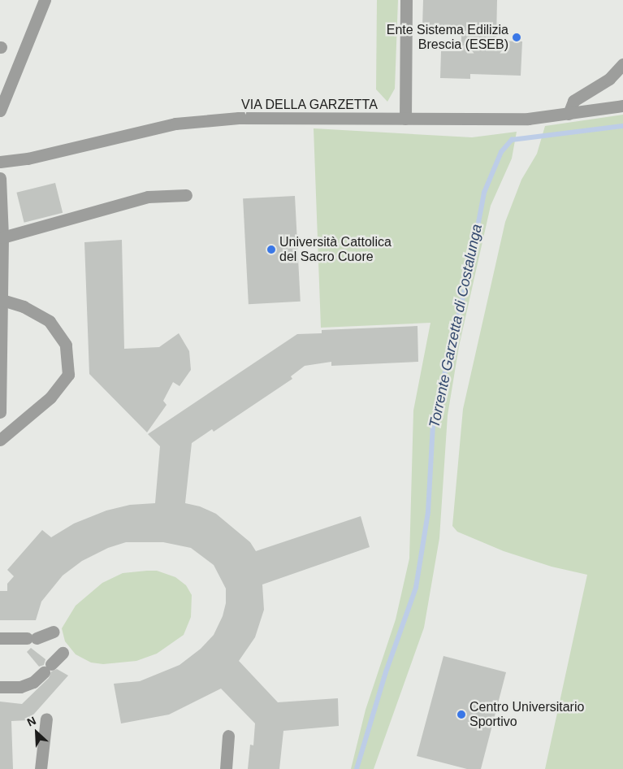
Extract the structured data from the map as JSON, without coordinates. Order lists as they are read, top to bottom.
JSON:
{
  "streets": {
    "street": ["VIA DELLA GARZETTA"]
  },
  "water": ["Torrente Garzetta di Costalunga"],
  "places": ["Ente Sistema Edilizia Brescia (ESEB)", "Università Cattolica del Sacro Cuore", "Centro Universitario Sportivo"],
  "north": "top left"
}
